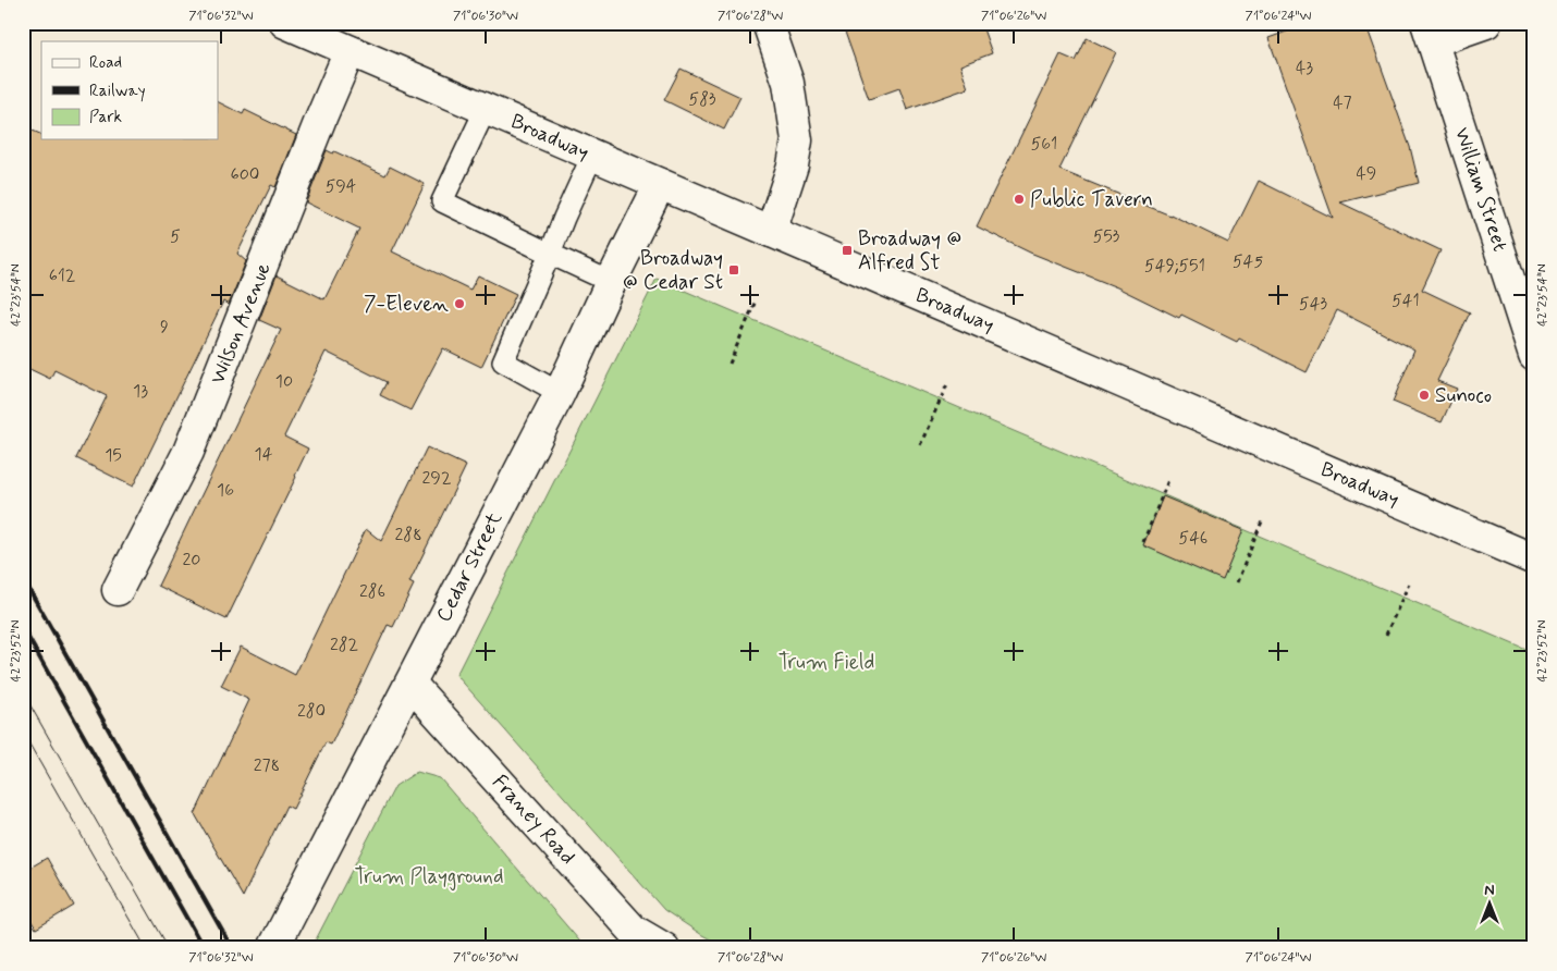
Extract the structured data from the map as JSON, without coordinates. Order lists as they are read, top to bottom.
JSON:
{
  "streets": {
    "street": [
      "Broadway",
      "William Street",
      "Wilson Avenue",
      "Cedar Street",
      "Franey Road"
    ]
  },
  "crossings": [
    ["Broadway", "Wilson Avenue"],
    ["Broadway", "Cedar Street"],
    ["Cedar Street", "Franey Road"]
  ],
  "parks": ["Trum Field", "Trum Playground"],
  "places": {
    "other": ["Public Tavern", "7-Eleven", "Sunoco"],
    "transit": ["Broadway @ Alfred St", "Broadway @ Cedar St"]
  },
  "house_numbers": [
    "43",
    "583",
    "47",
    "561",
    "49",
    "600",
    "594",
    "5",
    "553",
    "545",
    "549;551",
    "612",
    "541",
    "543",
    "9",
    "10",
    "13",
    "14",
    "15",
    "292",
    "16",
    "288",
    "546",
    "20",
    "286",
    "282",
    "280",
    "278"
  ],
  "legend": ["Road", "Railway", "Park"],
  "north": "top",
  "coordinates": [
    "71°06'32\"W",
    "71°06'30\"W",
    "71°06'28\"W",
    "71°06'26\"W",
    "71°06'24\"W",
    "42°23'54\"N",
    "42°23'52\"N"
  ]
}
